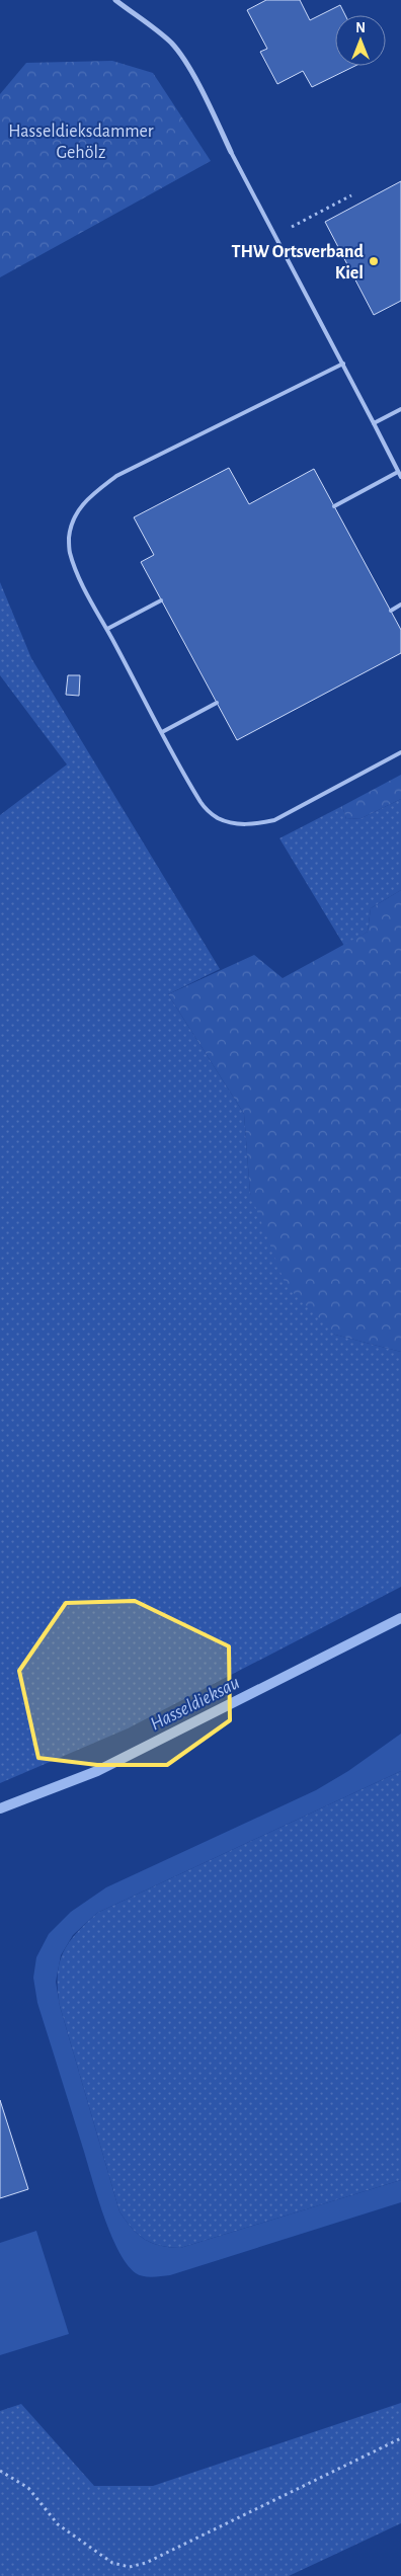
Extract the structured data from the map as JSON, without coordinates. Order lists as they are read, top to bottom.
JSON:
{
  "water": ["Hasseldieksau"],
  "parks": ["Hasseldieksdammer Gehölz"],
  "places": ["THW Ortsverband Kiel"],
  "north": "top"
}
